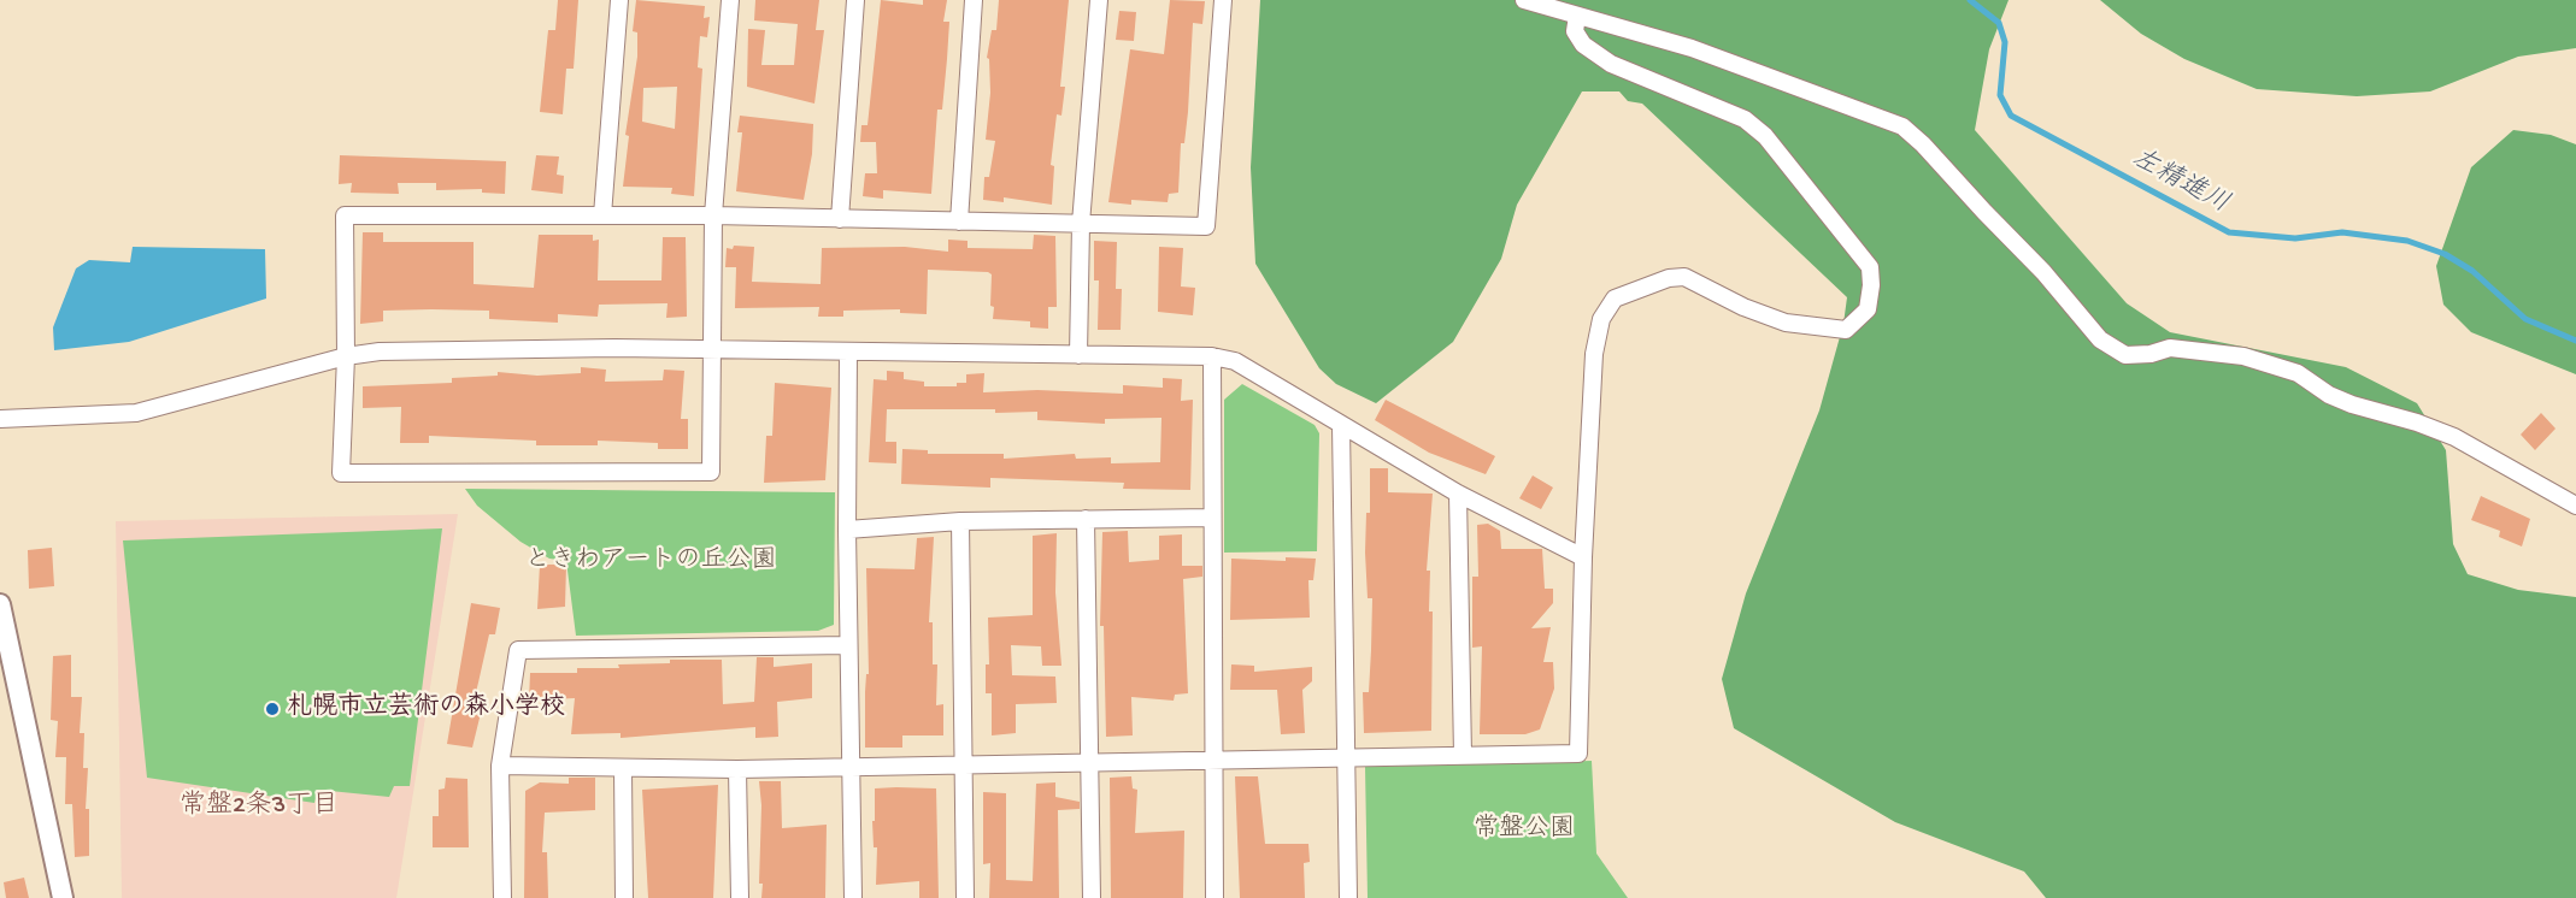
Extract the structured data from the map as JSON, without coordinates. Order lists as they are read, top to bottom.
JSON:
{
  "districts": ["常盤2条3丁目"],
  "water": ["左精進川"],
  "parks": ["ときわアートの丘公園", "常盤公園"],
  "places": ["札幌市立芸術の森小学校"]
}
